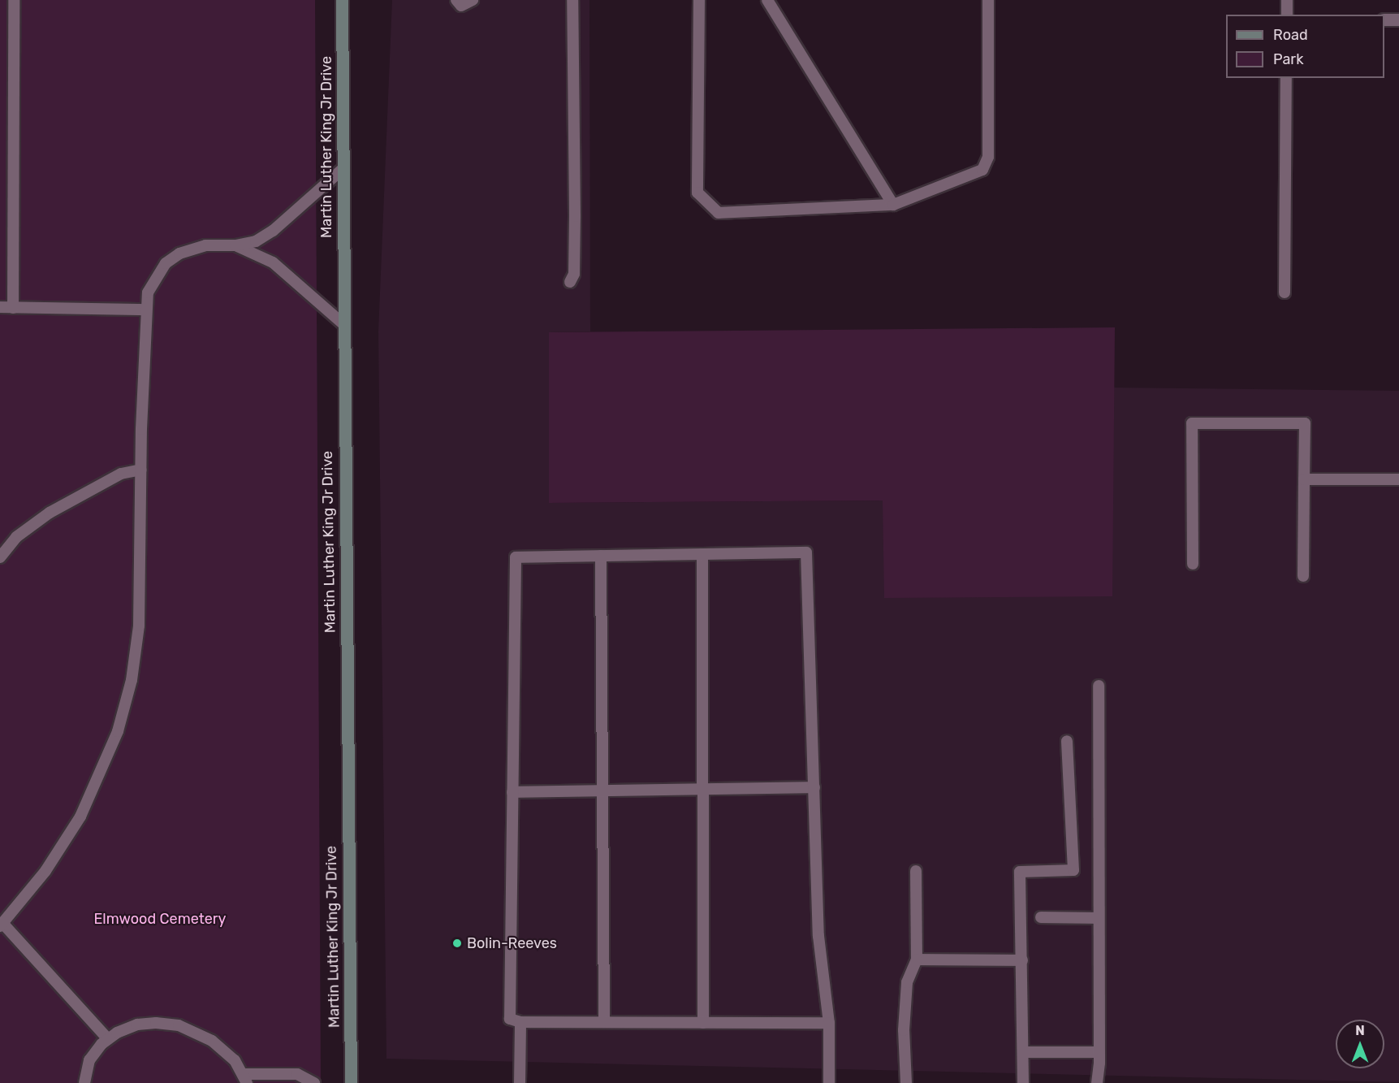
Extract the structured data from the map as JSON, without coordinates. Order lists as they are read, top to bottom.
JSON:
{
  "streets": {
    "main road": ["Martin Luther King Jr Drive"]
  },
  "parks": ["Elmwood Cemetery"],
  "places": ["Bolin-Reeves"],
  "legend": ["Road", "Park"],
  "north": "top"
}
